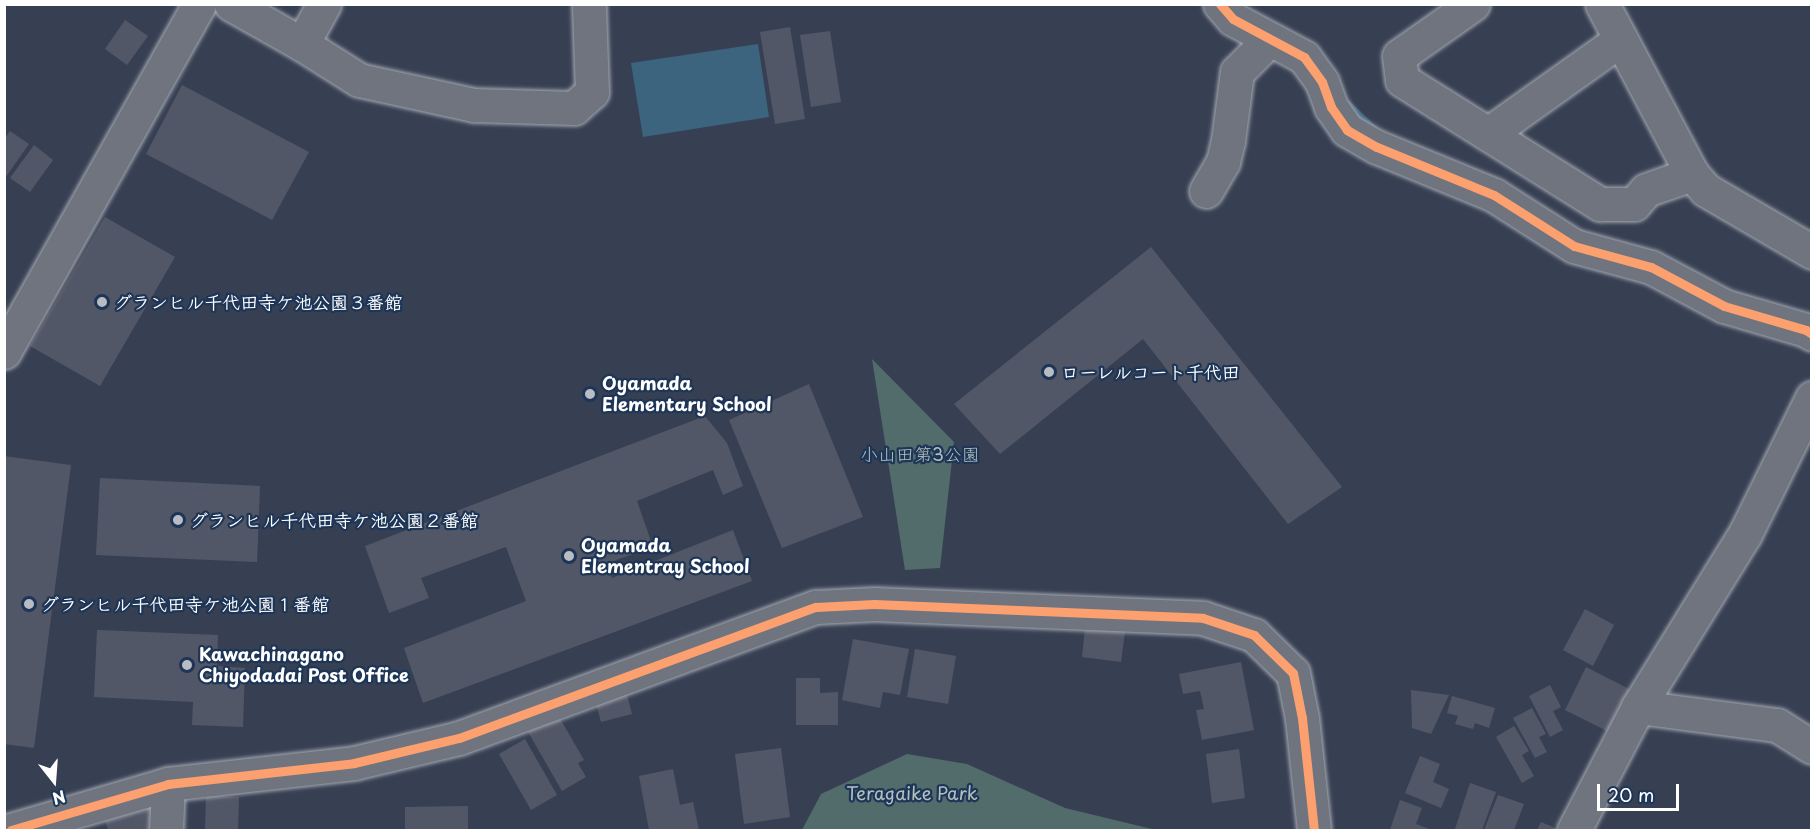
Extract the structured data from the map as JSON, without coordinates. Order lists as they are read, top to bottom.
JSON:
{
  "parks": ["小山田第3公園", "Teragaike Park"],
  "places": [
    "グランヒル千代田寺ケ池公園３番館",
    "ローレルコート千代田",
    "Oyamada Elementary School",
    "グランヒル千代田寺ケ池公園２番館",
    "Oyamada Elementray School",
    "グランヒル千代田寺ケ池公園１番館",
    "Kawachinagano Chiyodadai Post Office"
  ],
  "scale_bar": "20 m",
  "north": "bottom"
}
